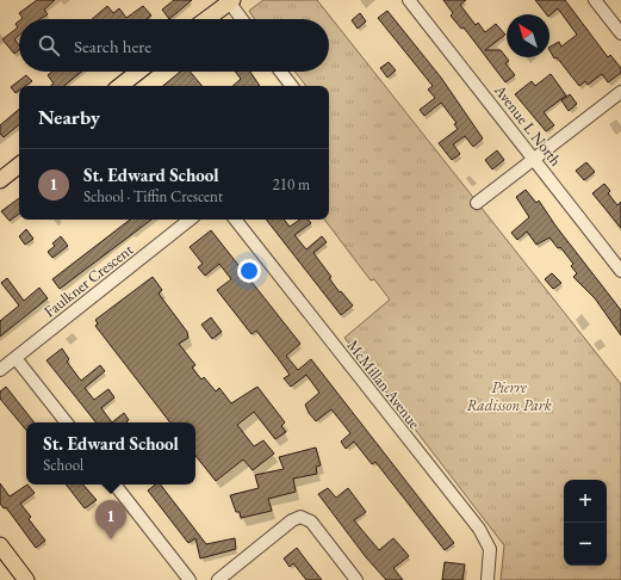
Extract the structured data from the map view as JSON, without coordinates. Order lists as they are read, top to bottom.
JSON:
{
  "streets": {
    "street": ["Avenue L North", "Faulkner Crescent", "McMillan Avenue"]
  },
  "parks": ["Pierre Radisson Park"],
  "north": "top left",
  "page": {
    "search": "Search here",
    "heading": "Nearby",
    "list": [
      {
        "mark": "1",
        "name": "St. Edward School",
        "note": "School · Tiffin Crescent",
        "value": "210 m"
      }
    ],
    "popup": ["St. Edward School", "School"],
    "map_buttons": ["+", "−"],
    "pins": "1"
  }
}
